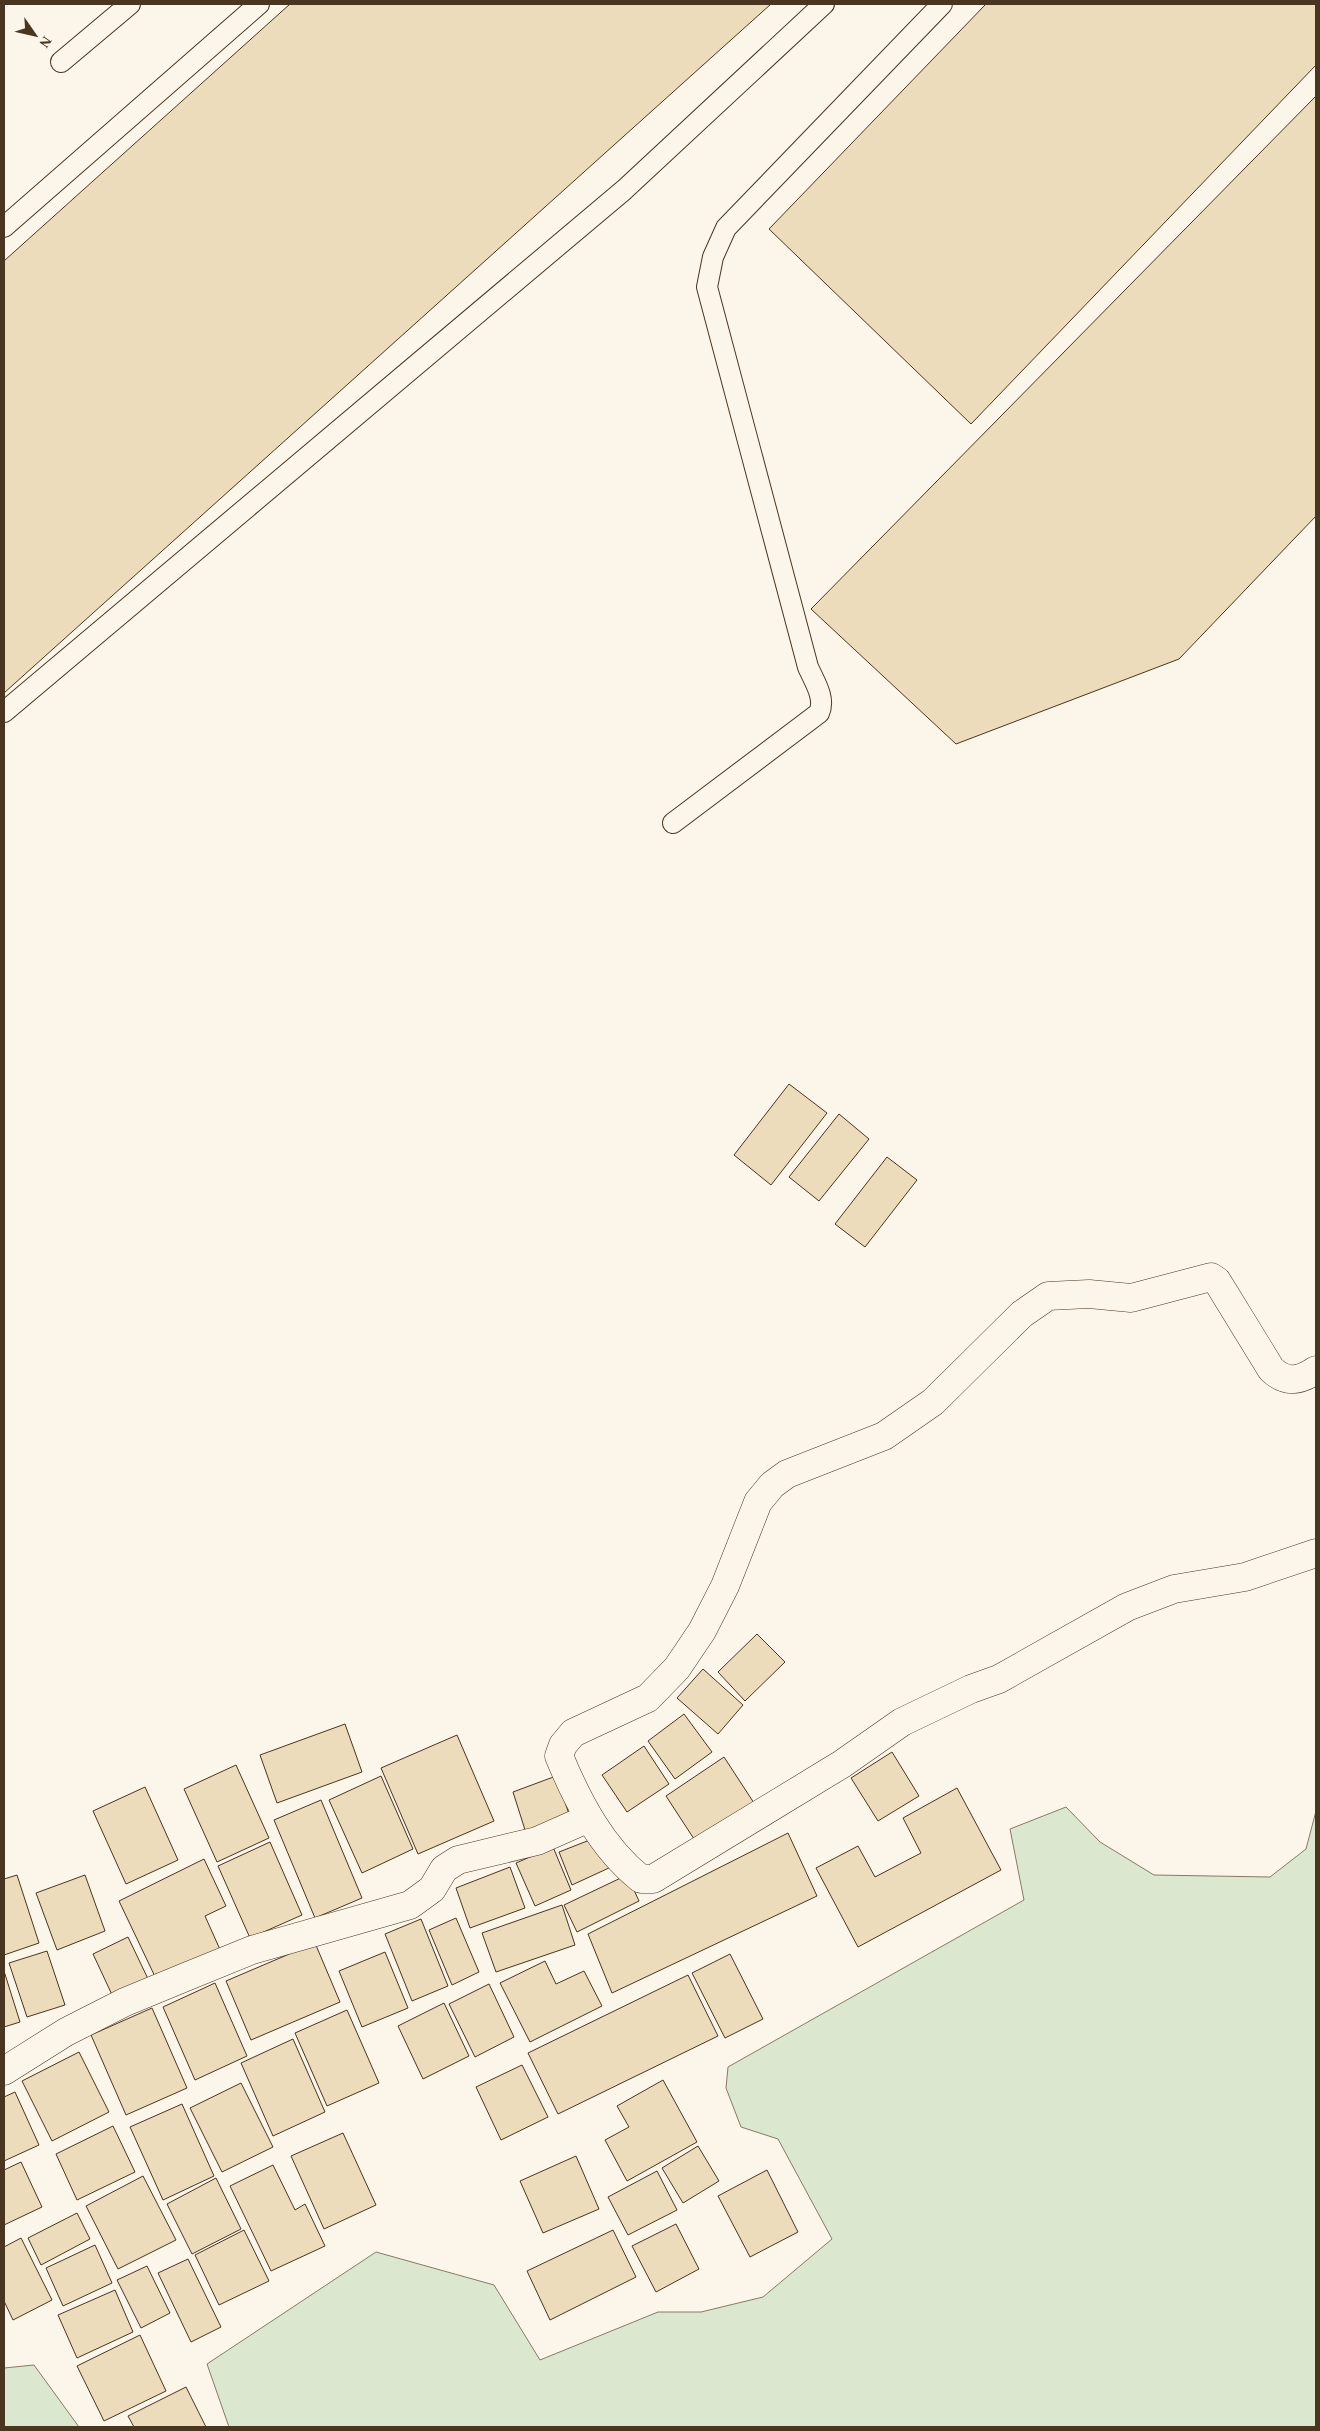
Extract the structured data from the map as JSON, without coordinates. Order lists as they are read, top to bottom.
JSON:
{
  "north": "bottom right"
}
